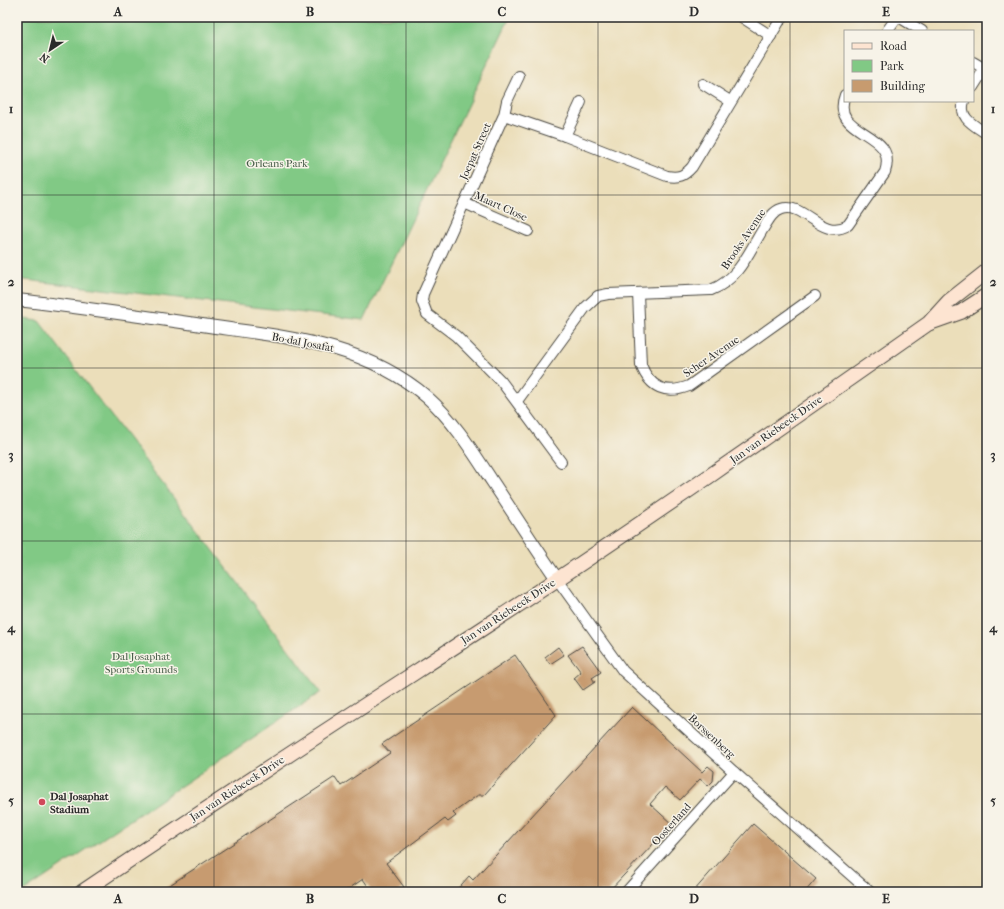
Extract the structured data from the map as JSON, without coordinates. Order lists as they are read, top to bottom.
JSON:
{
  "streets": {
    "main road": ["Jan van Riebeeck Drive"],
    "street": [
      "Joepat Street",
      "Maart Close",
      "Brooks Avenue",
      "Bo-dal Josafat",
      "Scher Avenue",
      "Borssenberg",
      "Oosterland"
    ]
  },
  "crossings": [
    ["Joepat Street", "Maart Close"],
    ["Joepat Street", "Brooks Avenue"],
    ["Brooks Avenue", "Scher Avenue"],
    ["Bo-dal Josafat", "Jan van Riebeeck Drive"],
    ["Bo-dal Josafat", "Borssenberg"],
    ["Jan van Riebeeck Drive", "Borssenberg"],
    ["Borssenberg", "Oosterland"]
  ],
  "parks": ["Orleans Park", "Dal Josaphat Sports Grounds"],
  "places": ["Dal Josaphat Stadium"],
  "legend": ["Road", "Park", "Building"],
  "north": "bottom left",
  "grid": {
    "columns": [
      "A",
      "B",
      "C",
      "D",
      "E"
    ],
    "rows": [
      "1",
      "2",
      "3",
      "4",
      "5"
    ]
  }
}
